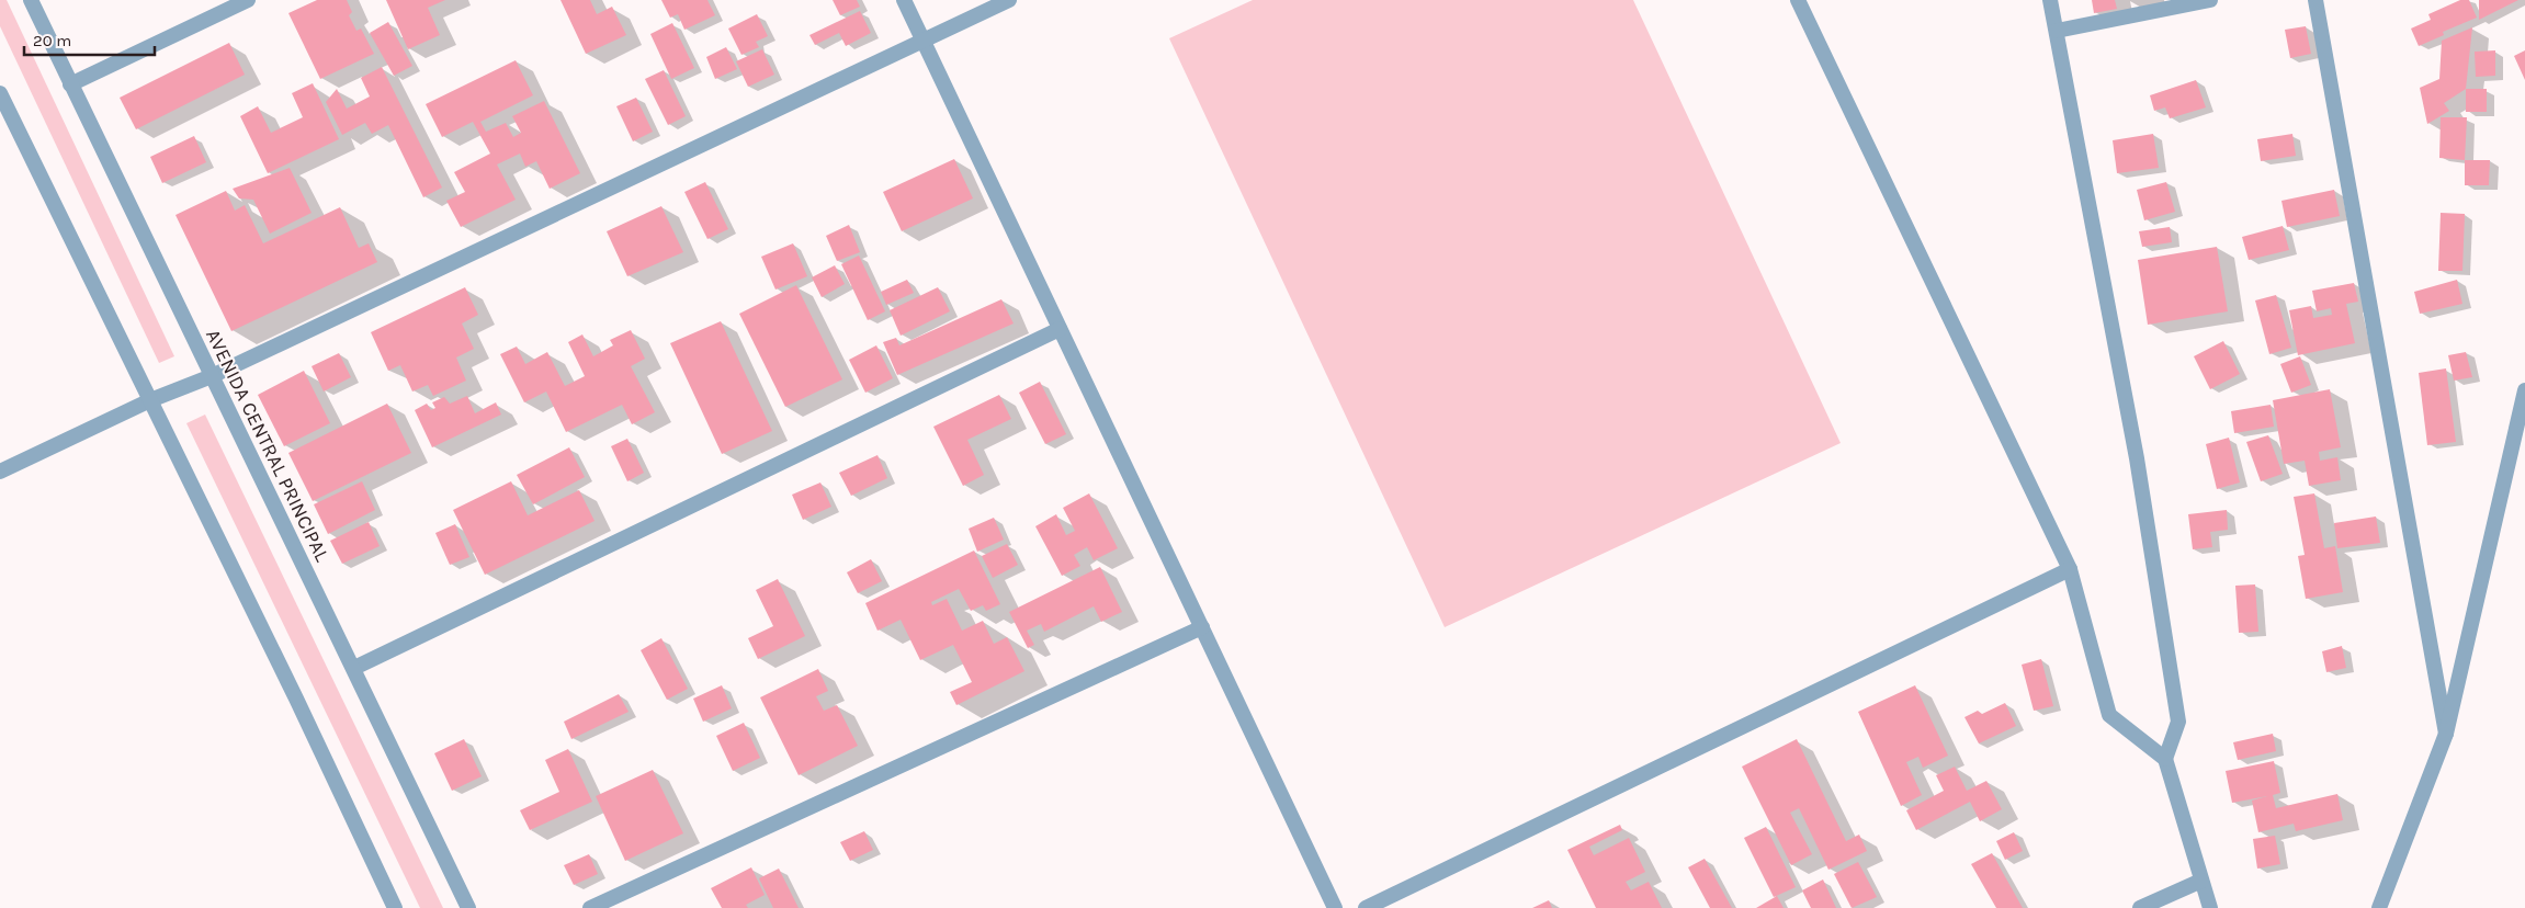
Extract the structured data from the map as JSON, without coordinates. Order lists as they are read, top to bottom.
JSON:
{
  "streets": {
    "street": ["AVENIDA CENTRAL PRINCIPAL"]
  },
  "scale_bar": "20 m"
}
